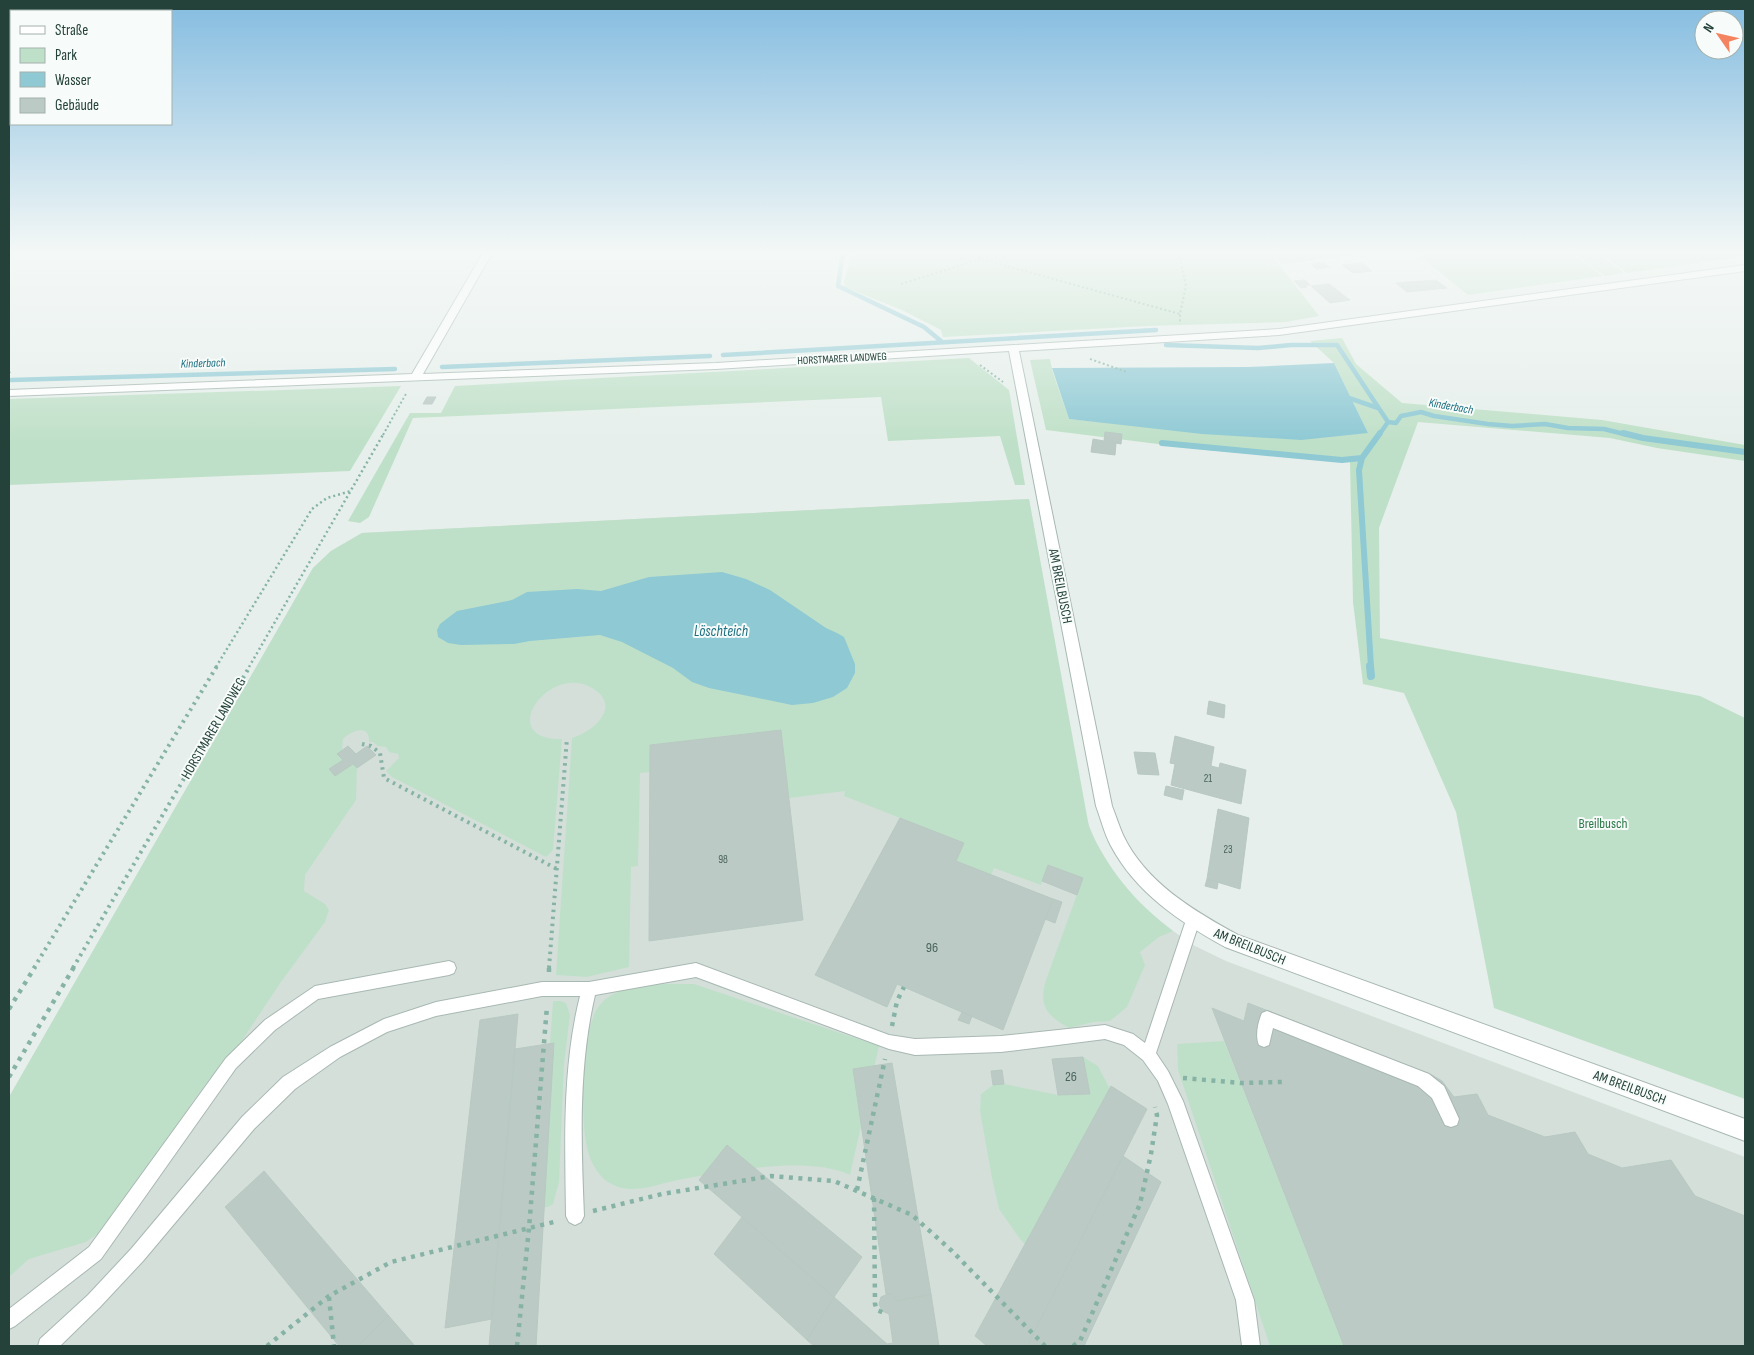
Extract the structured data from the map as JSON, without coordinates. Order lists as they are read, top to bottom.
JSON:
{
  "streets": {
    "street": ["HORSTMARER LANDWEG", "AM BREILBUSCH"]
  },
  "crossings": [
    ["HORSTMARER LANDWEG", "AM BREILBUSCH"]
  ],
  "water": ["Kinderbach", "Löschteich"],
  "parks": ["Breilbusch"],
  "house_numbers": [
    "21",
    "23",
    "98",
    "96",
    "26"
  ],
  "legend": [
    "Straße",
    "Park",
    "Wasser",
    "Gebäude"
  ],
  "north": "top left"
}
